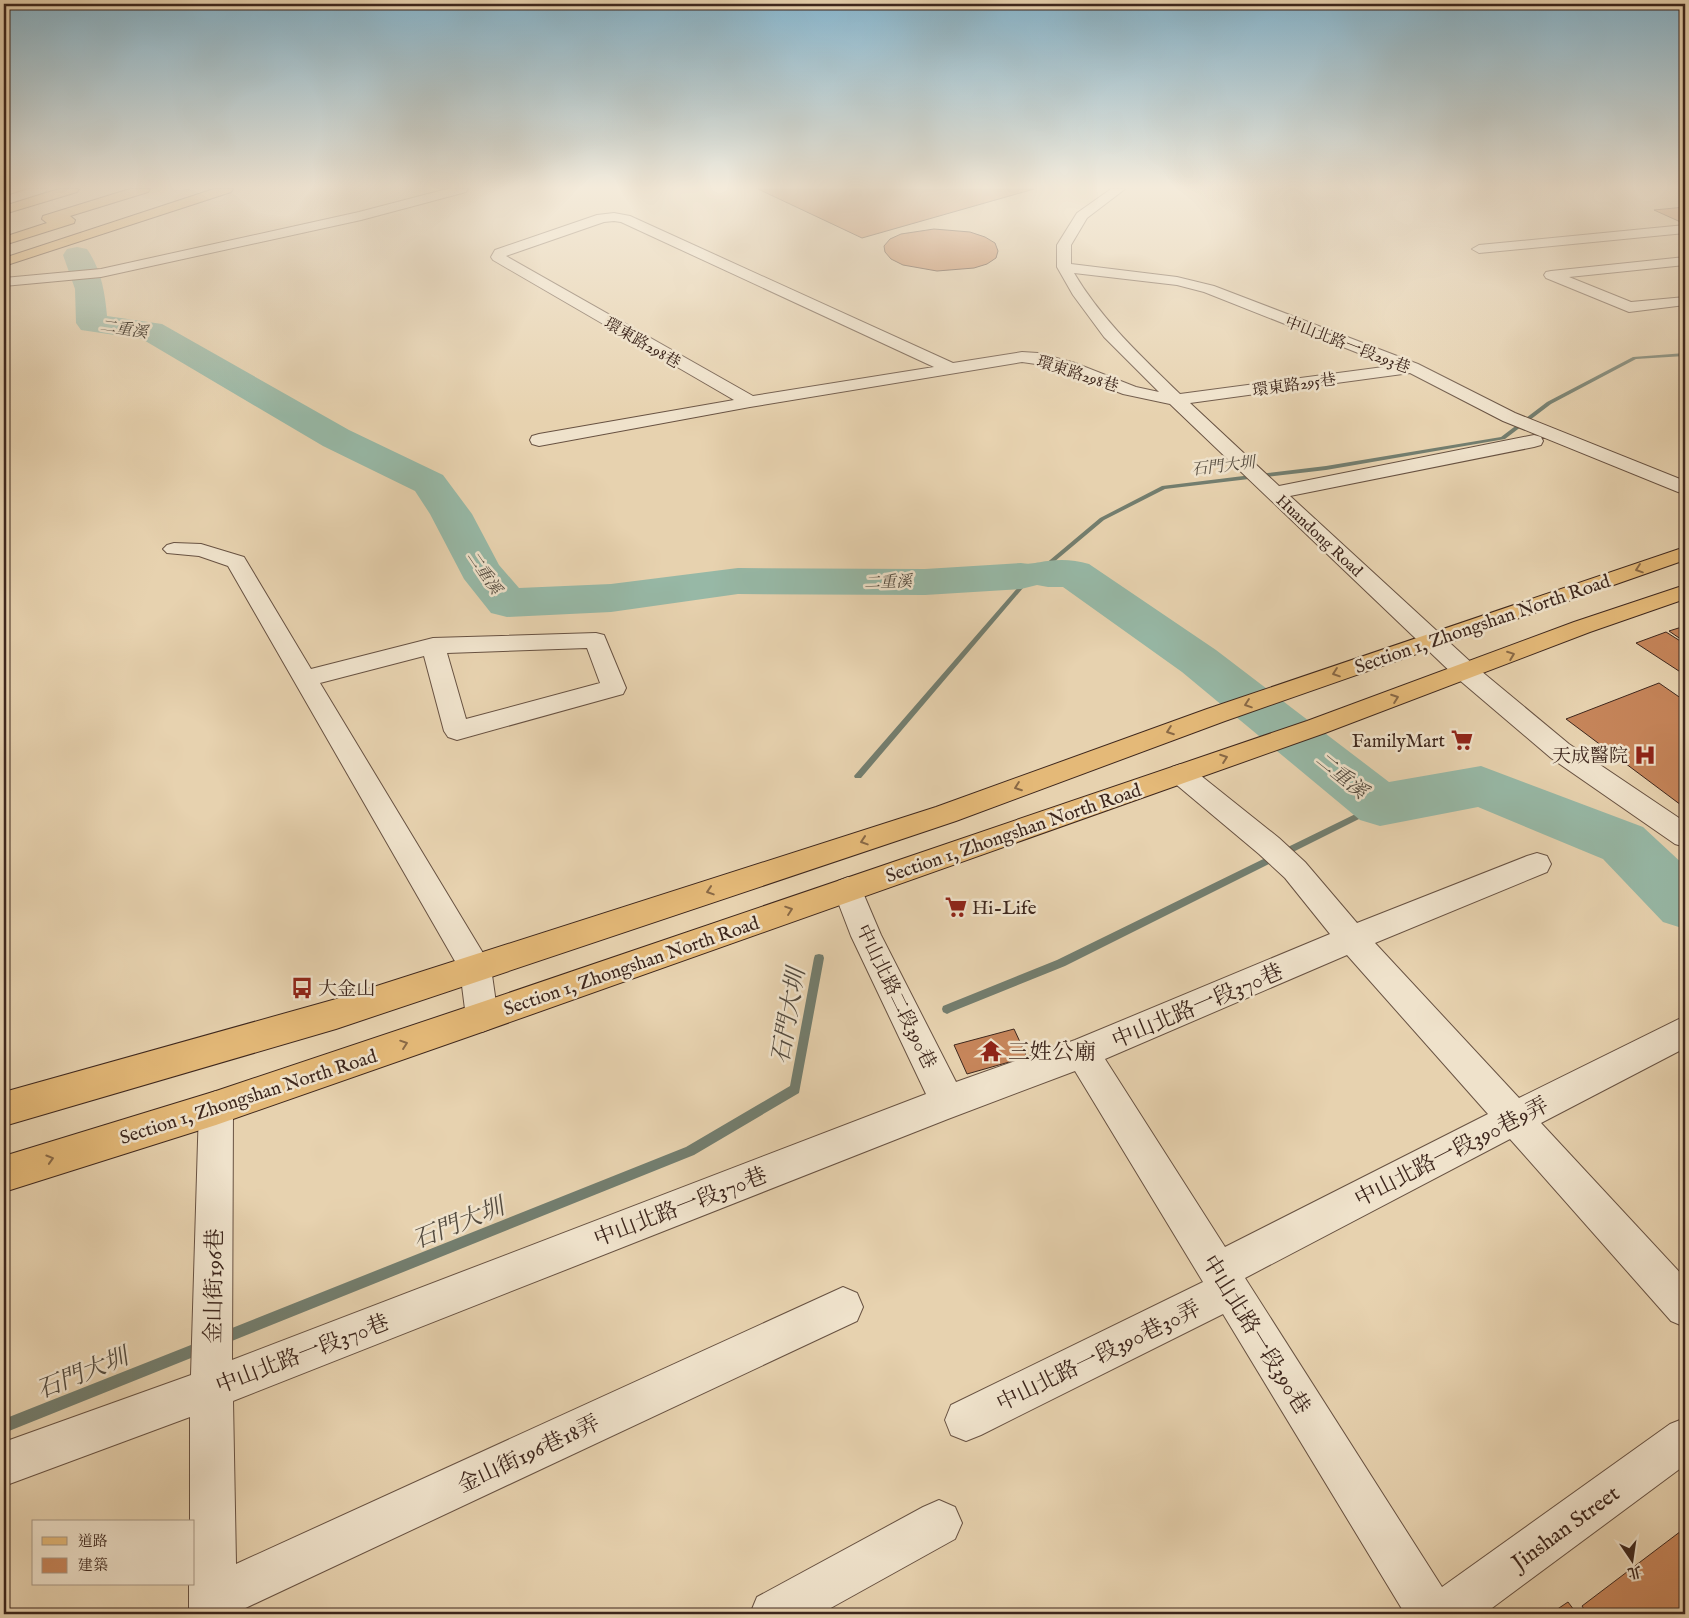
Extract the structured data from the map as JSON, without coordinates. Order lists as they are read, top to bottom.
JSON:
{
  "streets": {
    "main road": ["Section 1, Zhongshan North Road"],
    "street": [
      "環東路298巷",
      "中山北路一段293巷",
      "環東路295巷",
      "Huandong Road",
      "中山北路二段390巷",
      "中山北路一段370巷",
      "中山北路一段390巷9弄",
      "金山街196巷",
      "中山北路一段390巷",
      "中山北路一段390巷30弄",
      "金山街196巷18弄",
      "Jinshan Street"
    ]
  },
  "crossings": [
    ["環東路298巷", "環東路295巷"],
    ["環東路298巷", "Huandong Road"],
    ["中山北路一段293巷", "環東路295巷"],
    ["中山北路一段293巷", "Huandong Road"],
    ["環東路295巷", "Huandong Road"],
    ["Huandong Road", "Section 1, Zhongshan North Road"],
    ["Section 1, Zhongshan North Road", "中山北路二段390巷"],
    ["Section 1, Zhongshan North Road", "金山街196巷"],
    ["中山北路二段390巷", "中山北路一段370巷"],
    ["中山北路一段370巷", "金山街196巷"],
    ["中山北路一段370巷", "中山北路一段390巷"],
    ["中山北路一段390巷9弄", "中山北路一段390巷"],
    ["中山北路一段390巷9弄", "中山北路一段390巷30弄"],
    ["金山街196巷", "金山街196巷18弄"],
    ["中山北路一段390巷", "中山北路一段390巷30弄"]
  ],
  "water": ["二重溪", "石門大圳"],
  "places": {
    "supermarket": ["FamilyMart", "Hi-Life"],
    "hospital": ["天成醫院"],
    "bus stop": ["大金山"],
    "temple": ["三姓公廟"]
  },
  "legend": ["道路", "建築"],
  "north": "bottom"
}
